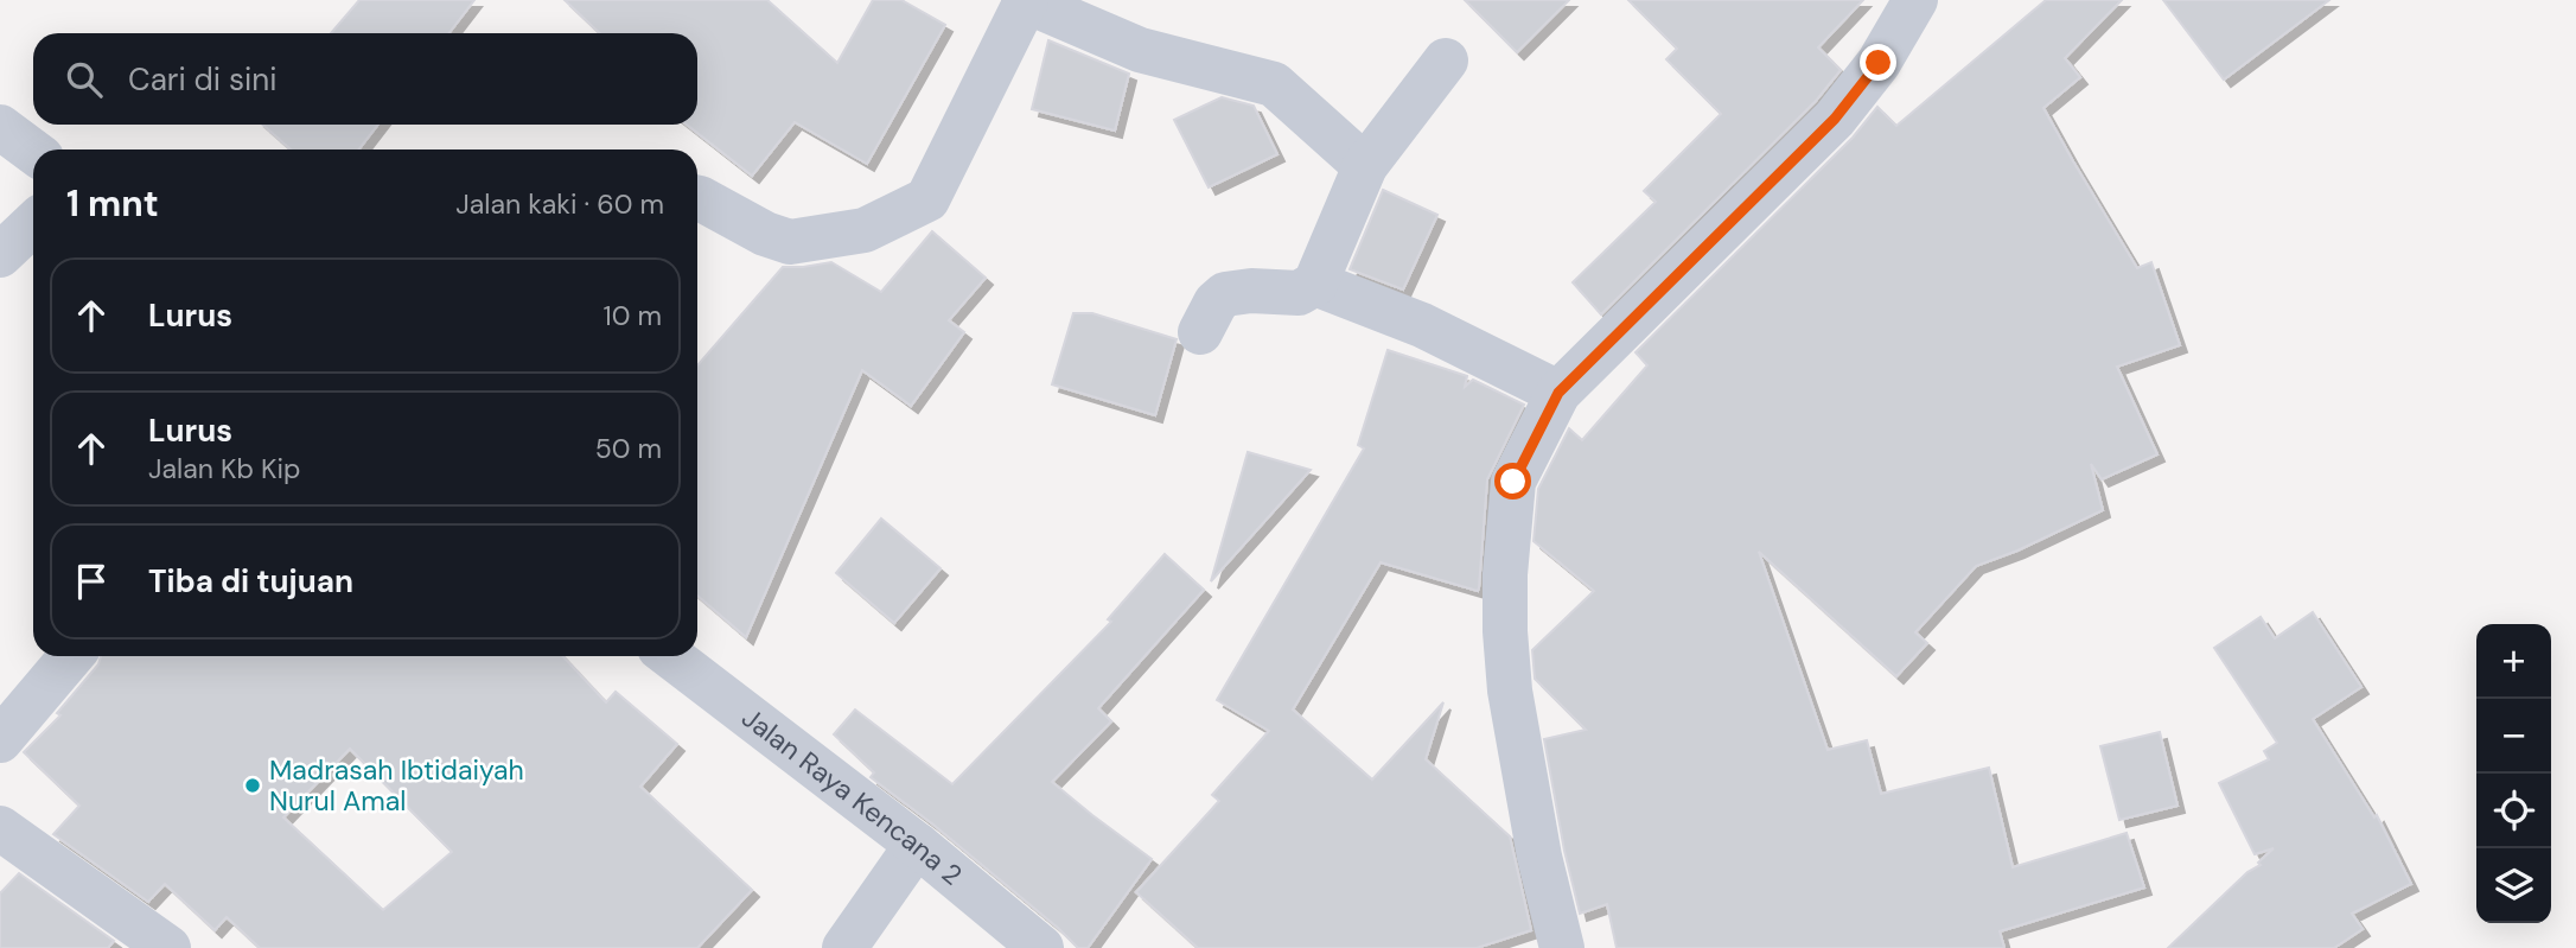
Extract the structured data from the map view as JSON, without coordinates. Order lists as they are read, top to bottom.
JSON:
{
  "streets": {
    "street": ["Jalan Raya Kencana 2"]
  },
  "places": ["Madrasah Ibtidaiyah Nurul Amal"],
  "page": {
    "search": "Cari di sini",
    "heading": ["1 mnt", "Jalan kaki · 60 m"],
    "list": [
      ["Lurus", "10 m"],
      ["Lurus", "Jalan Kb Kip", "50 m"],
      "Tiba di tujuan"
    ],
    "map_buttons": ["+", "−"]
  }
}
